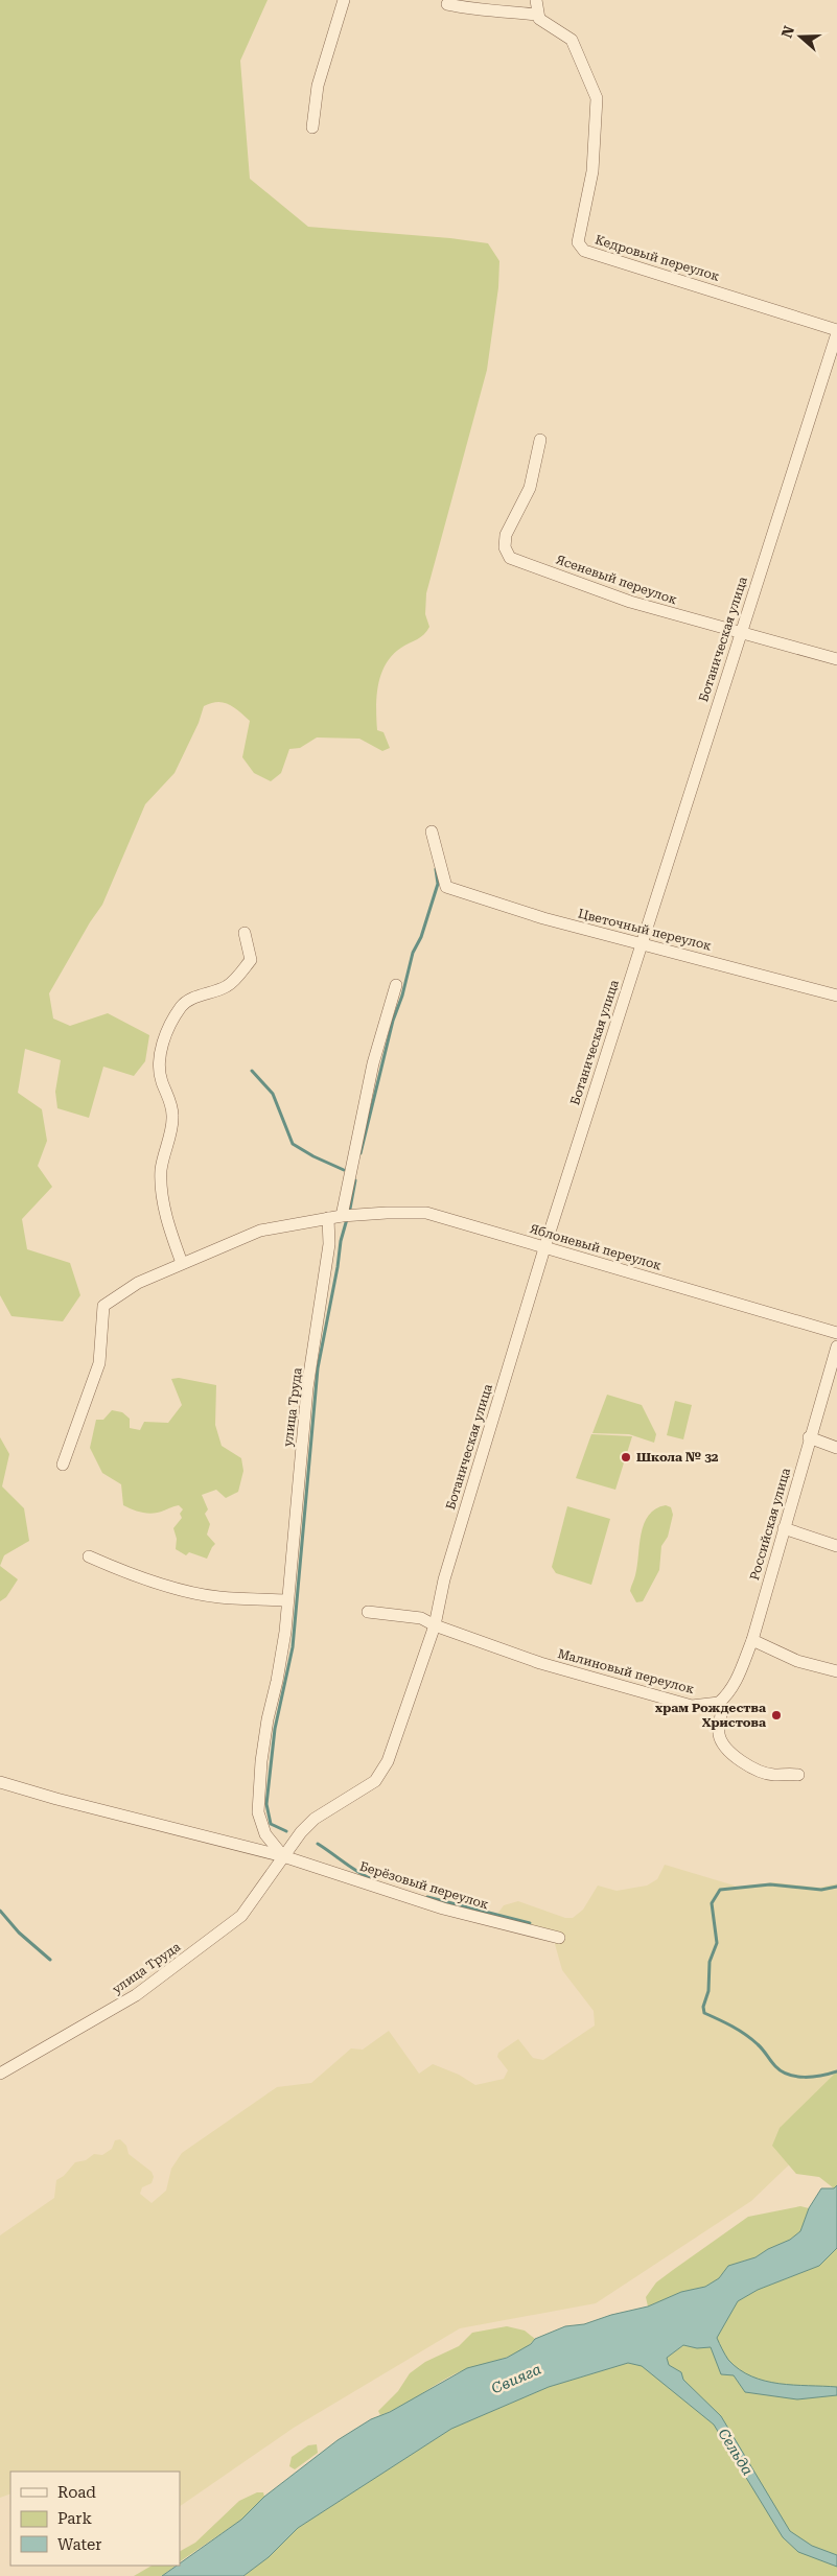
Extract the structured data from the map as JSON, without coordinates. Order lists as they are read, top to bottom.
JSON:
{
  "streets": {
    "street": [
      "Кедровый переулок",
      "Ясеневый переулок",
      "Ботаническая улица",
      "Цветочный переулок",
      "Яблоневый переулок",
      "улица Труда",
      "Российская улица",
      "Малиновый переулок",
      "Берёзовый переулок"
    ]
  },
  "crossings": [
    ["Кедровый переулок", "Ботаническая улица"],
    ["Ясеневый переулок", "Ботаническая улица"],
    ["Ботаническая улица", "Цветочный переулок"],
    ["Ботаническая улица", "Яблоневый переулок"],
    ["Ботаническая улица", "улица Труда"],
    ["Ботаническая улица", "Малиновый переулок"],
    ["Яблоневый переулок", "улица Труда"],
    ["улица Труда", "Берёзовый переулок"],
    ["Российская улица", "Малиновый переулок"]
  ],
  "water": ["Свияга", "Сельда"],
  "places": ["Школа № 32", "храм Рождества Христова"],
  "legend": ["Road", "Park", "Water"],
  "north": "left"
}
